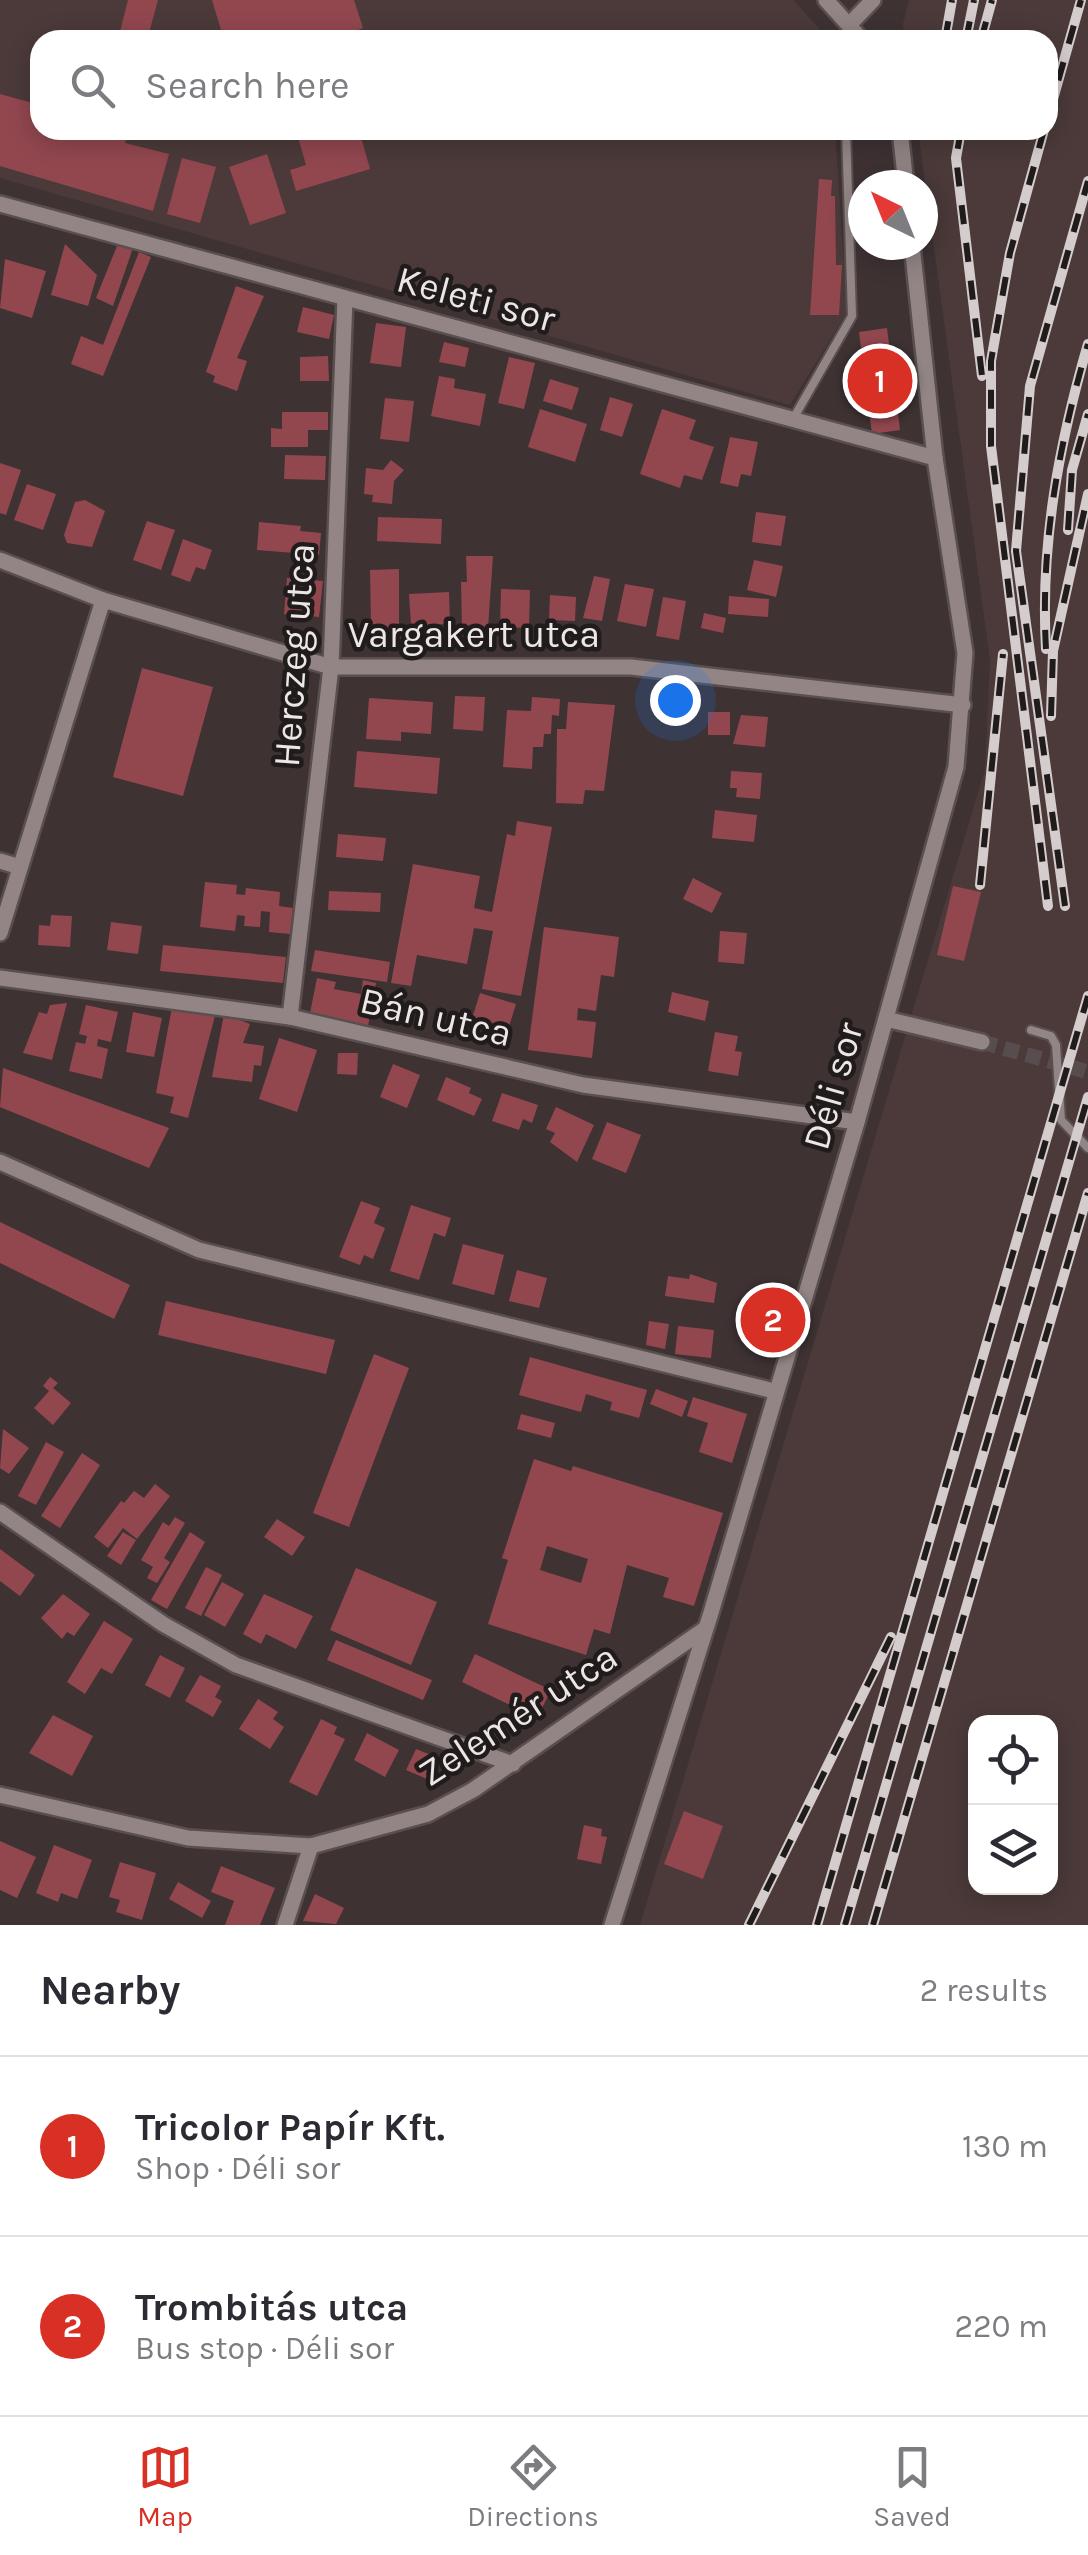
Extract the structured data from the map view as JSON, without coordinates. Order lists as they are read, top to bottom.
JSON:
{
  "streets": {
    "street": [
      "Keleti sor",
      "Vargakert utca",
      "Herczeg utca",
      "Bán utca",
      "Déli sor",
      "Zelemér utca"
    ]
  },
  "crossings": [
    ["Keleti sor", "Herczeg utca"],
    ["Keleti sor", "Déli sor"],
    ["Vargakert utca", "Herczeg utca"],
    ["Vargakert utca", "Déli sor"],
    ["Herczeg utca", "Bán utca"],
    ["Bán utca", "Déli sor"],
    ["Déli sor", "Zelemér utca"]
  ],
  "north": "top left",
  "page": {
    "search": "Search here",
    "pins": ["1", "2"],
    "heading": ["Nearby", "2 results"],
    "list": [
      {
        "mark": "1",
        "name": "Tricolor Papír Kft.",
        "note": "Shop · Déli sor",
        "value": "130 m"
      },
      {
        "mark": "2",
        "name": "Trombitás utca",
        "note": "Bus stop · Déli sor",
        "value": "220 m"
      }
    ],
    "nav": ["Map", "Directions", "Saved"]
  }
}
